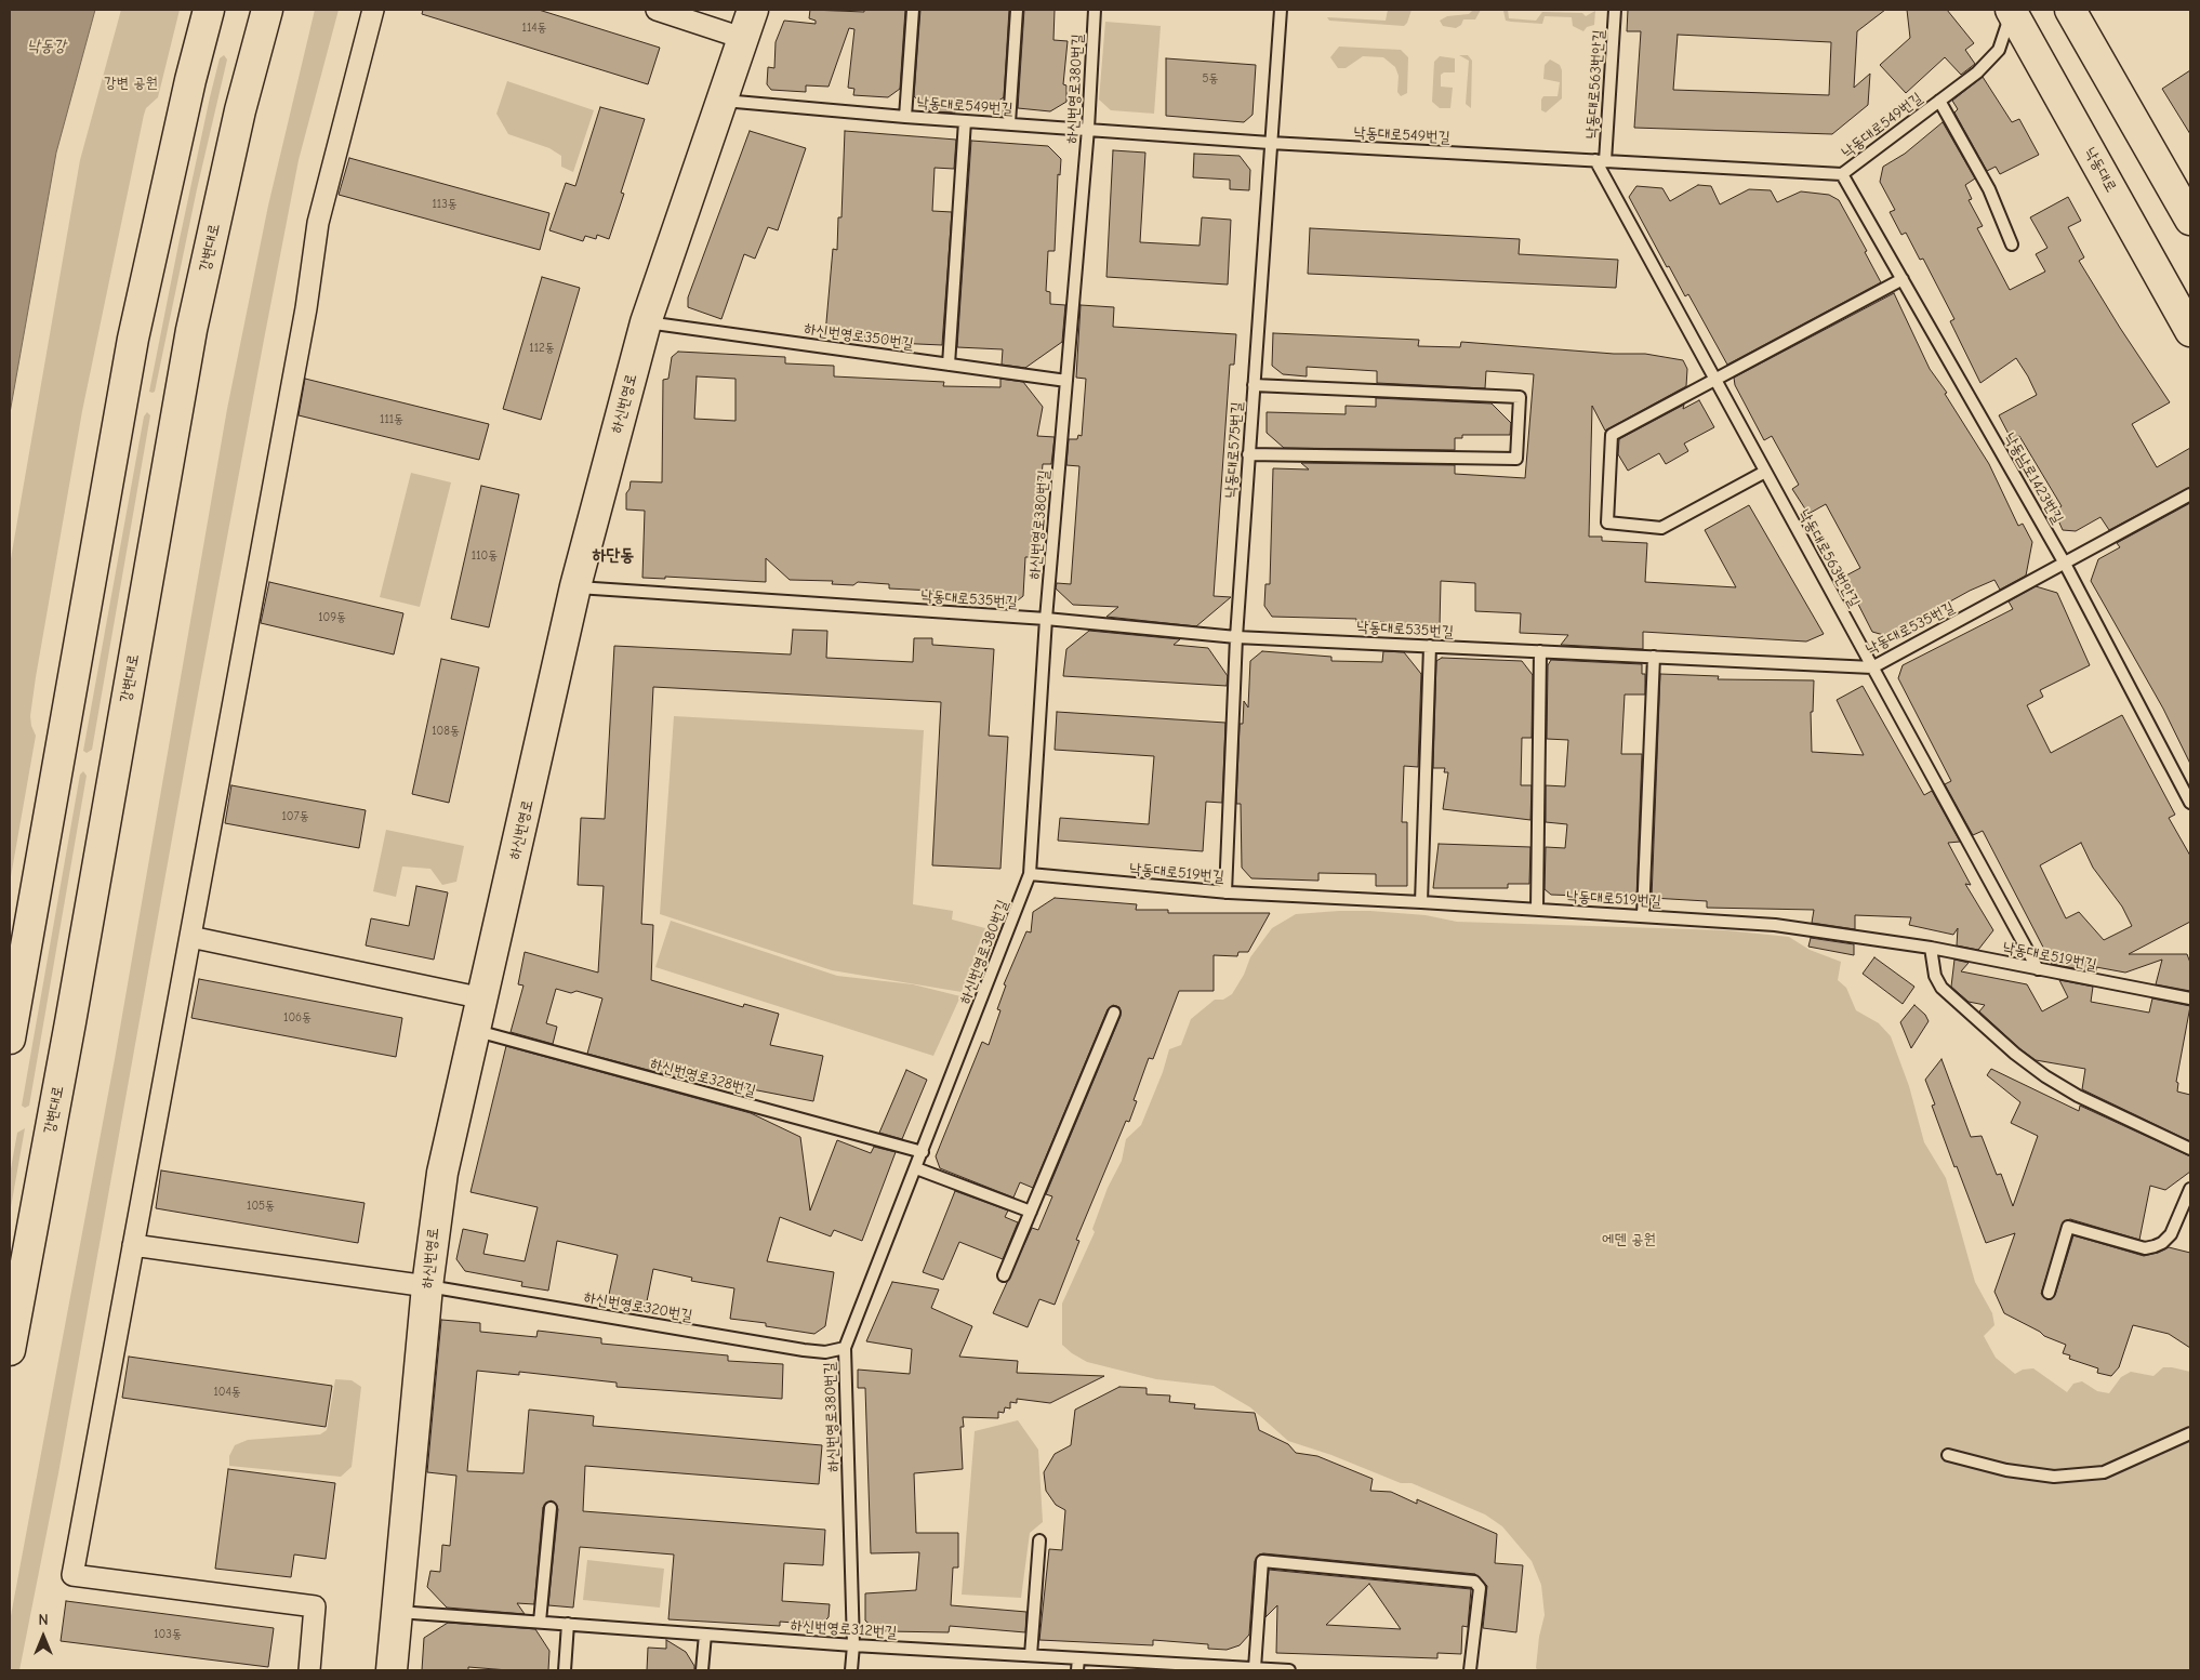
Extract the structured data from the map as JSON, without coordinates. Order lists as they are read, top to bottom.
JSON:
{
  "streets": {
    "main road": ["낙동대로", "강변대로", "하신번영로"],
    "lane": [
      "낙동대로563번안길",
      "하신번영로380번길",
      "낙동대로549번길",
      "하신번영로350번길",
      "낙동대로575번길",
      "낙동남로1423번길",
      "낙동대로535번길",
      "낙동대로519번길",
      "하신번영로328번길",
      "하신번영로320번길",
      "하신번영로312번길"
    ]
  },
  "crossings": [
    ["낙동대로563번안길", "낙동대로549번길"],
    ["낙동대로563번안길", "낙동대로535번길"],
    ["낙동대로563번안길", "낙동대로519번길"],
    ["하신번영로380번길", "낙동대로549번길"],
    ["하신번영로380번길", "하신번영로350번길"],
    ["하신번영로380번길", "낙동대로535번길"],
    ["하신번영로380번길", "낙동대로519번길"],
    ["하신번영로380번길", "하신번영로328번길"],
    ["하신번영로380번길", "하신번영로320번길"],
    ["하신번영로380번길", "하신번영로312번길"],
    ["낙동대로549번길", "낙동대로"],
    ["낙동대로549번길", "하신번영로"],
    ["낙동대로549번길", "낙동대로575번길"],
    ["낙동대로549번길", "낙동남로1423번길"],
    ["하신번영로350번길", "하신번영로"],
    ["하신번영로", "낙동대로535번길"],
    ["하신번영로", "하신번영로328번길"],
    ["하신번영로", "하신번영로320번길"],
    ["하신번영로", "하신번영로312번길"],
    ["낙동대로575번길", "낙동대로535번길"],
    ["낙동대로575번길", "낙동대로519번길"],
    ["낙동남로1423번길", "낙동대로535번길"]
  ],
  "districts": ["하단동"],
  "water": ["낙동강"],
  "parks": ["강변 공원", "에덴 공원"],
  "house_numbers": [
    "114동",
    "5동",
    "113동",
    "112동",
    "111동",
    "110동",
    "109동",
    "108동",
    "107동",
    "106동",
    "105동",
    "104동",
    "103동"
  ],
  "north": "top"
}
